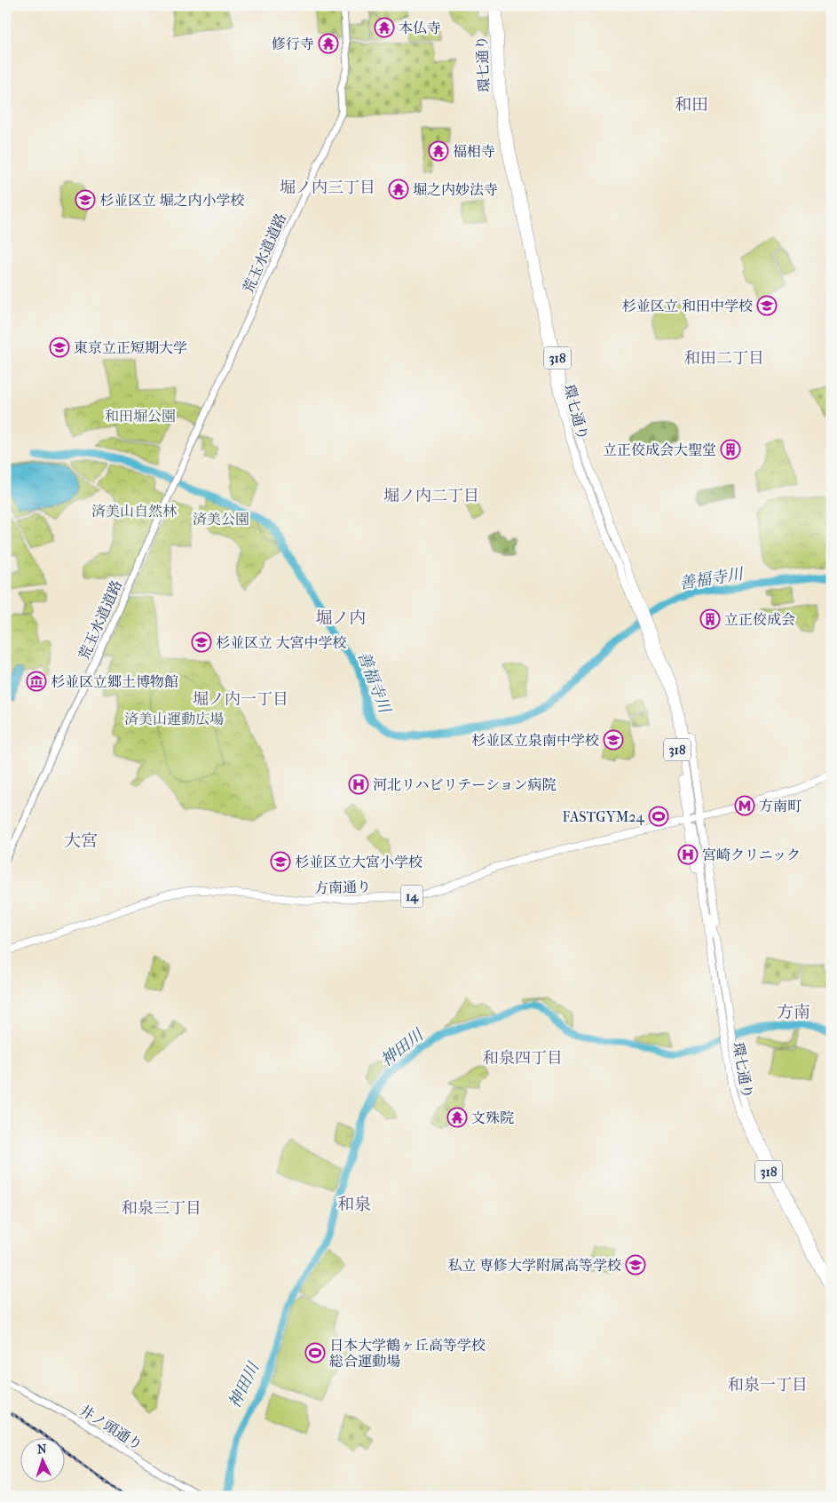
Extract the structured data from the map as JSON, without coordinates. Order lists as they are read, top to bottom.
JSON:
{
  "streets": {
    "main road": [
      "環七通り",
      "荒玉水道道路",
      "318",
      "方南通り",
      "14",
      "井ノ頭通り"
    ]
  },
  "crossings": [
    ["環七通り", "318"],
    ["318", "方南通り"],
    ["318", "14"],
    ["方南通り", "14"]
  ],
  "districts": [
    "和田",
    "堀ノ内三丁目",
    "和田二丁目",
    "堀ノ内二丁目",
    "堀ノ内",
    "堀ノ内一丁目",
    "大宮",
    "方南",
    "和泉四丁目",
    "和泉",
    "和泉三丁目",
    "和泉一丁目"
  ],
  "water": ["善福寺川", "神田川"],
  "parks": [
    "和田堀公園",
    "済美山自然林",
    "済美公園",
    "済美山運動広場"
  ],
  "places": {
    "temple": [
      "本仏寺",
      "修行寺",
      "福相寺",
      "堀之内妙法寺",
      "文殊院"
    ],
    "school or university": [
      "杉並区立 堀之内小学校",
      "杉並区立 和田中学校",
      "東京立正短期大学",
      "杉並区立 大宮中学校",
      "杉並区立泉南中学校",
      "杉並区立大宮小学校",
      "私立 専修大学附属高等学校"
    ],
    "building": ["立正佼成会大聖堂", "立正佼成会"],
    "museum": ["杉並区立郷土博物館"],
    "hospital": ["河北リハビリテーション病院", "宮崎クリニック"],
    "metro station": ["方南町"],
    "sports": ["FASTGYM24", "日本大学鶴ヶ丘高等学校 総合運動場"]
  },
  "north": "top"
}
